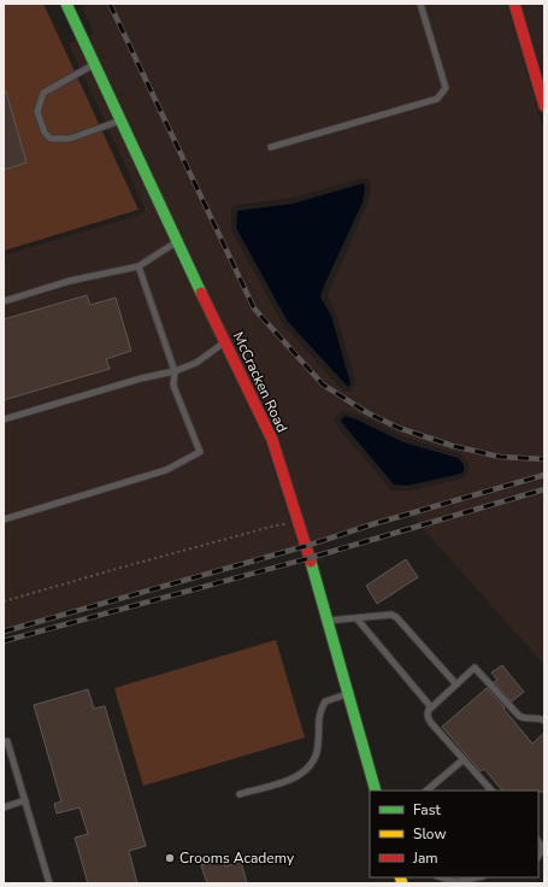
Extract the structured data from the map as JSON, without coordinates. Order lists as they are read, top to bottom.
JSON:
{
  "streets": {
    "street": ["McCracken Road"]
  },
  "places": ["Crooms Academy"],
  "legend": ["Fast", "Slow", "Jam"]
}
